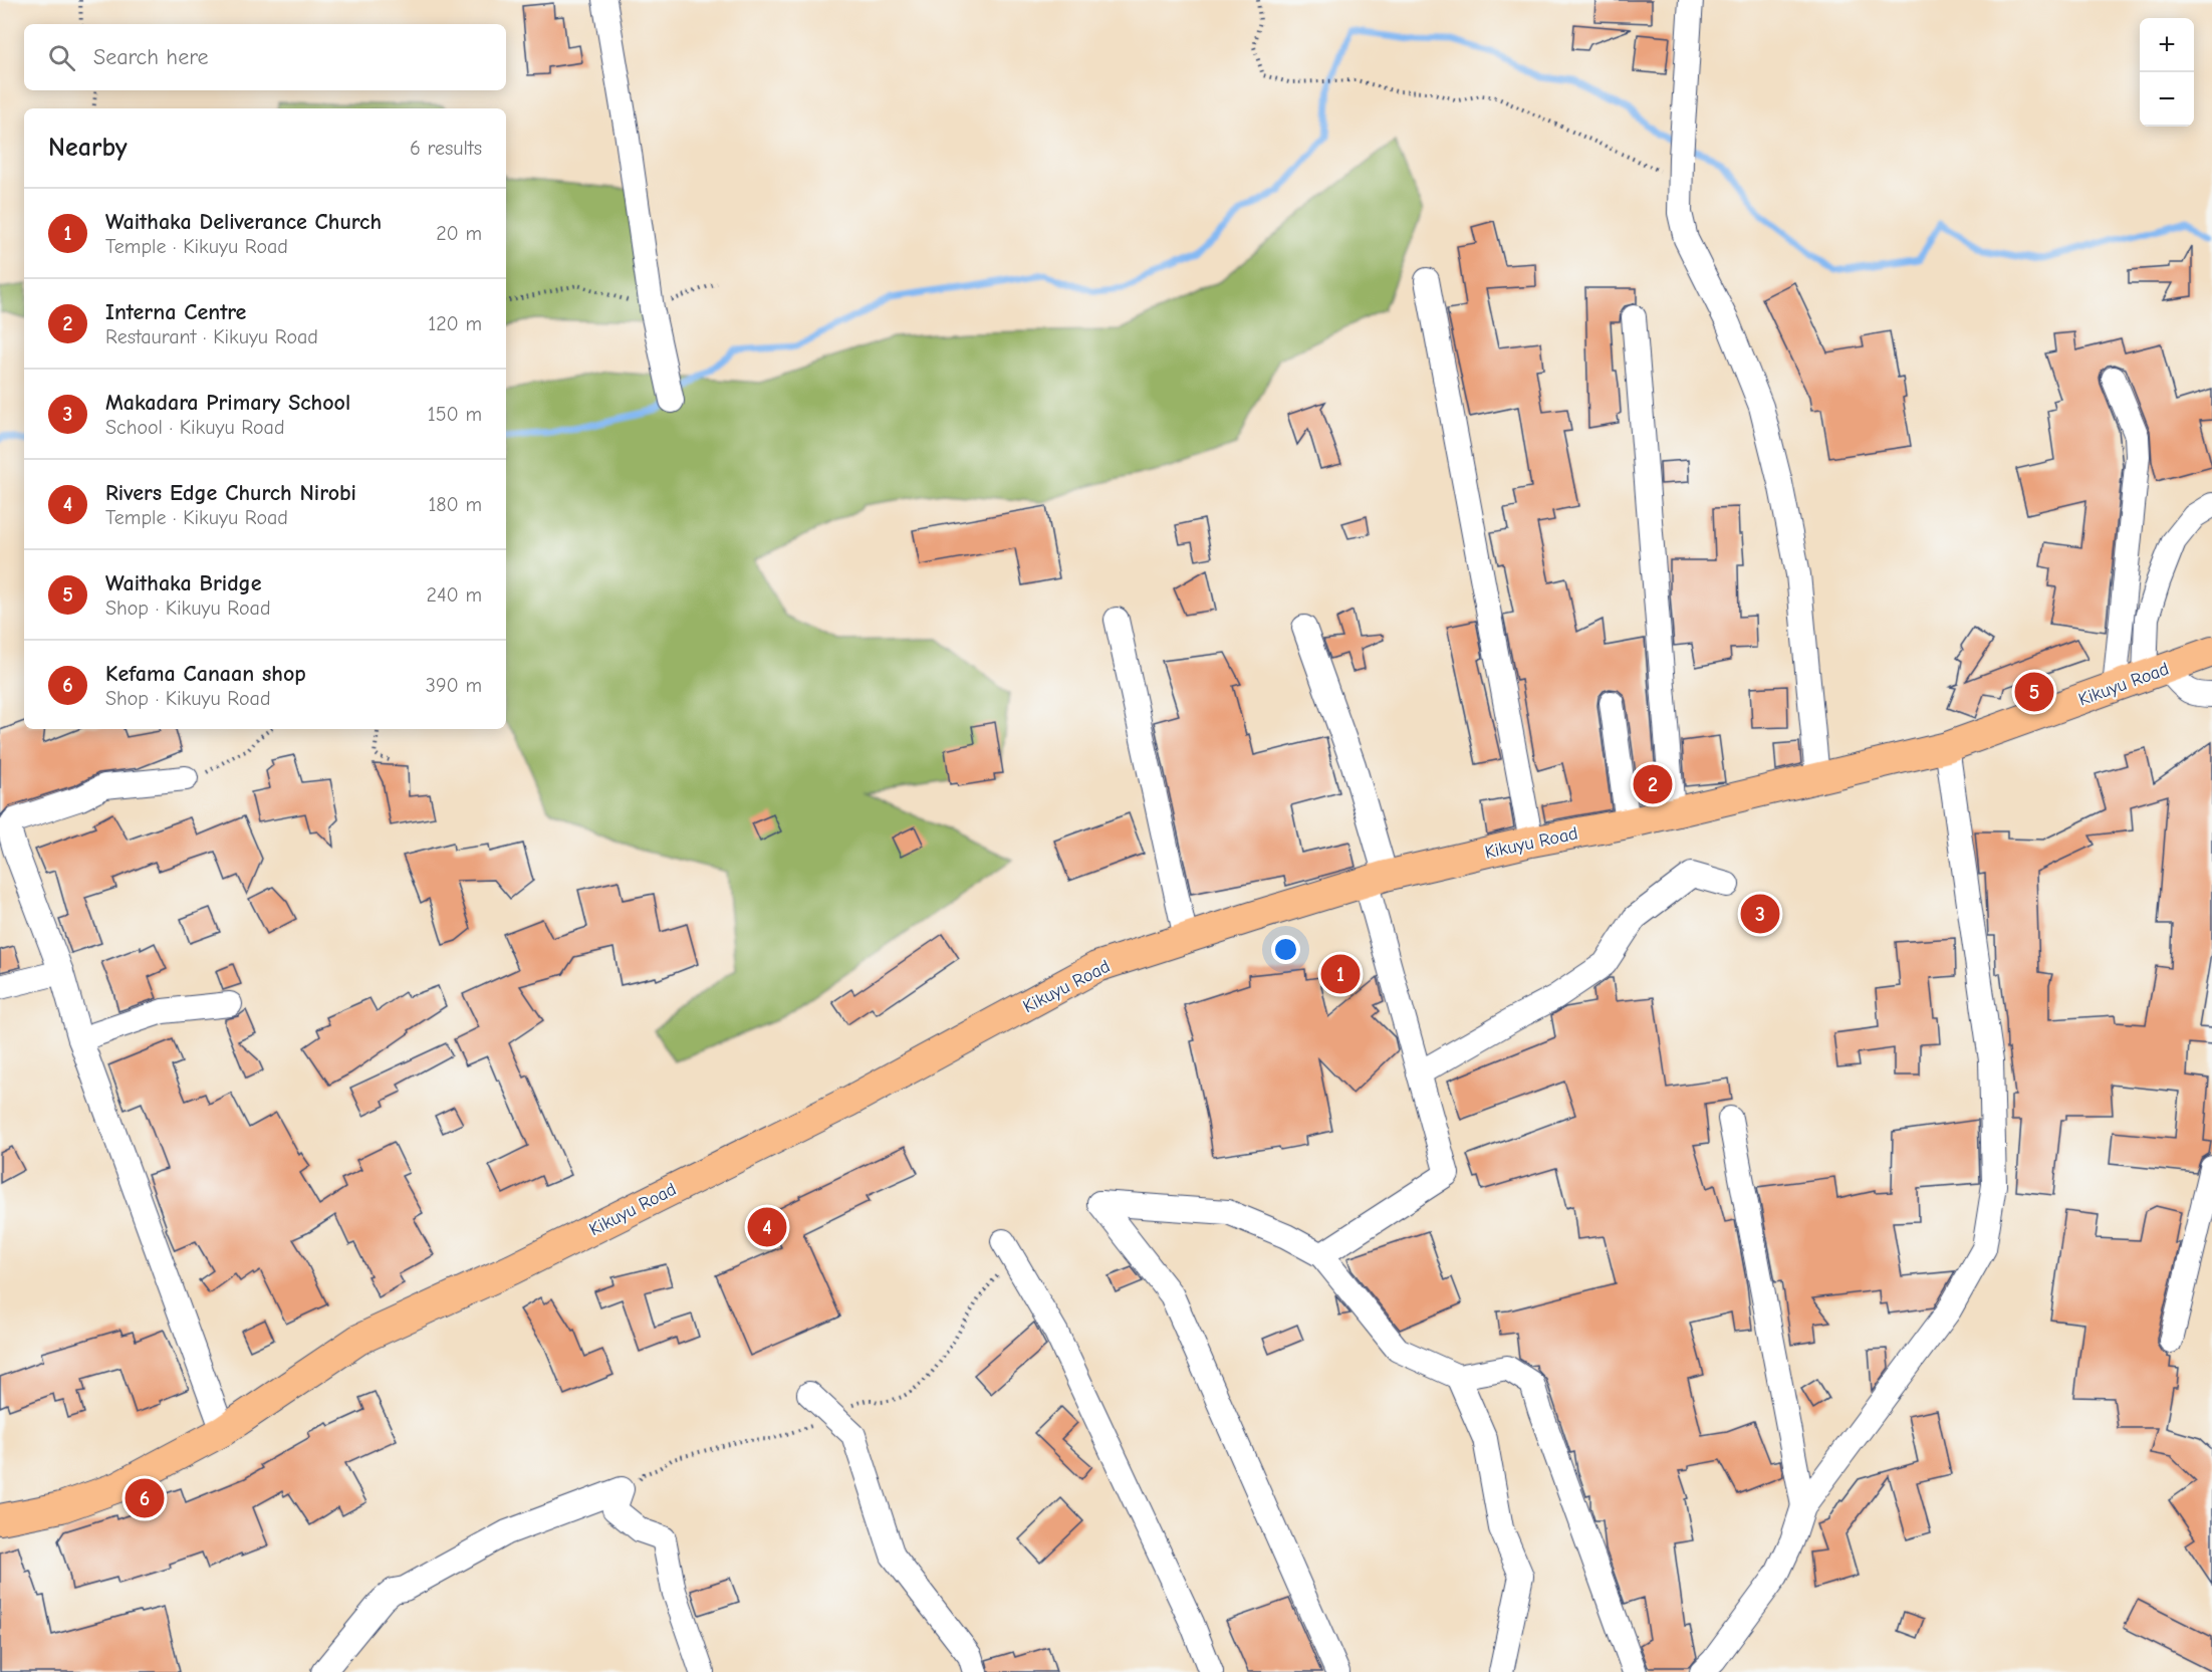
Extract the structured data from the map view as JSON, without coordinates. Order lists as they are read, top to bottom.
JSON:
{
  "streets": {
    "main road": ["Kikuyu Road"]
  },
  "page": {
    "map_buttons": ["+", "−"],
    "search": "Search here",
    "heading": ["Nearby", "6 results"],
    "list": [
      {
        "mark": "1",
        "name": "Waithaka Deliverance Church",
        "note": "Temple · Kikuyu Road",
        "value": "20 m"
      },
      {
        "mark": "2",
        "name": "Interna Centre",
        "note": "Restaurant · Kikuyu Road",
        "value": "120 m"
      },
      {
        "mark": "3",
        "name": "Makadara Primary School",
        "note": "School · Kikuyu Road",
        "value": "150 m"
      },
      {
        "mark": "4",
        "name": "Rivers Edge Church Nirobi",
        "note": "Temple · Kikuyu Road",
        "value": "180 m"
      },
      {
        "mark": "5",
        "name": "Waithaka Bridge",
        "note": "Shop · Kikuyu Road",
        "value": "240 m"
      },
      {
        "mark": "6",
        "name": "Kefama Canaan shop",
        "note": "Shop · Kikuyu Road",
        "value": "390 m"
      }
    ],
    "pins": [
      "5",
      "2",
      "3",
      "1",
      "4",
      "6"
    ]
  }
}
